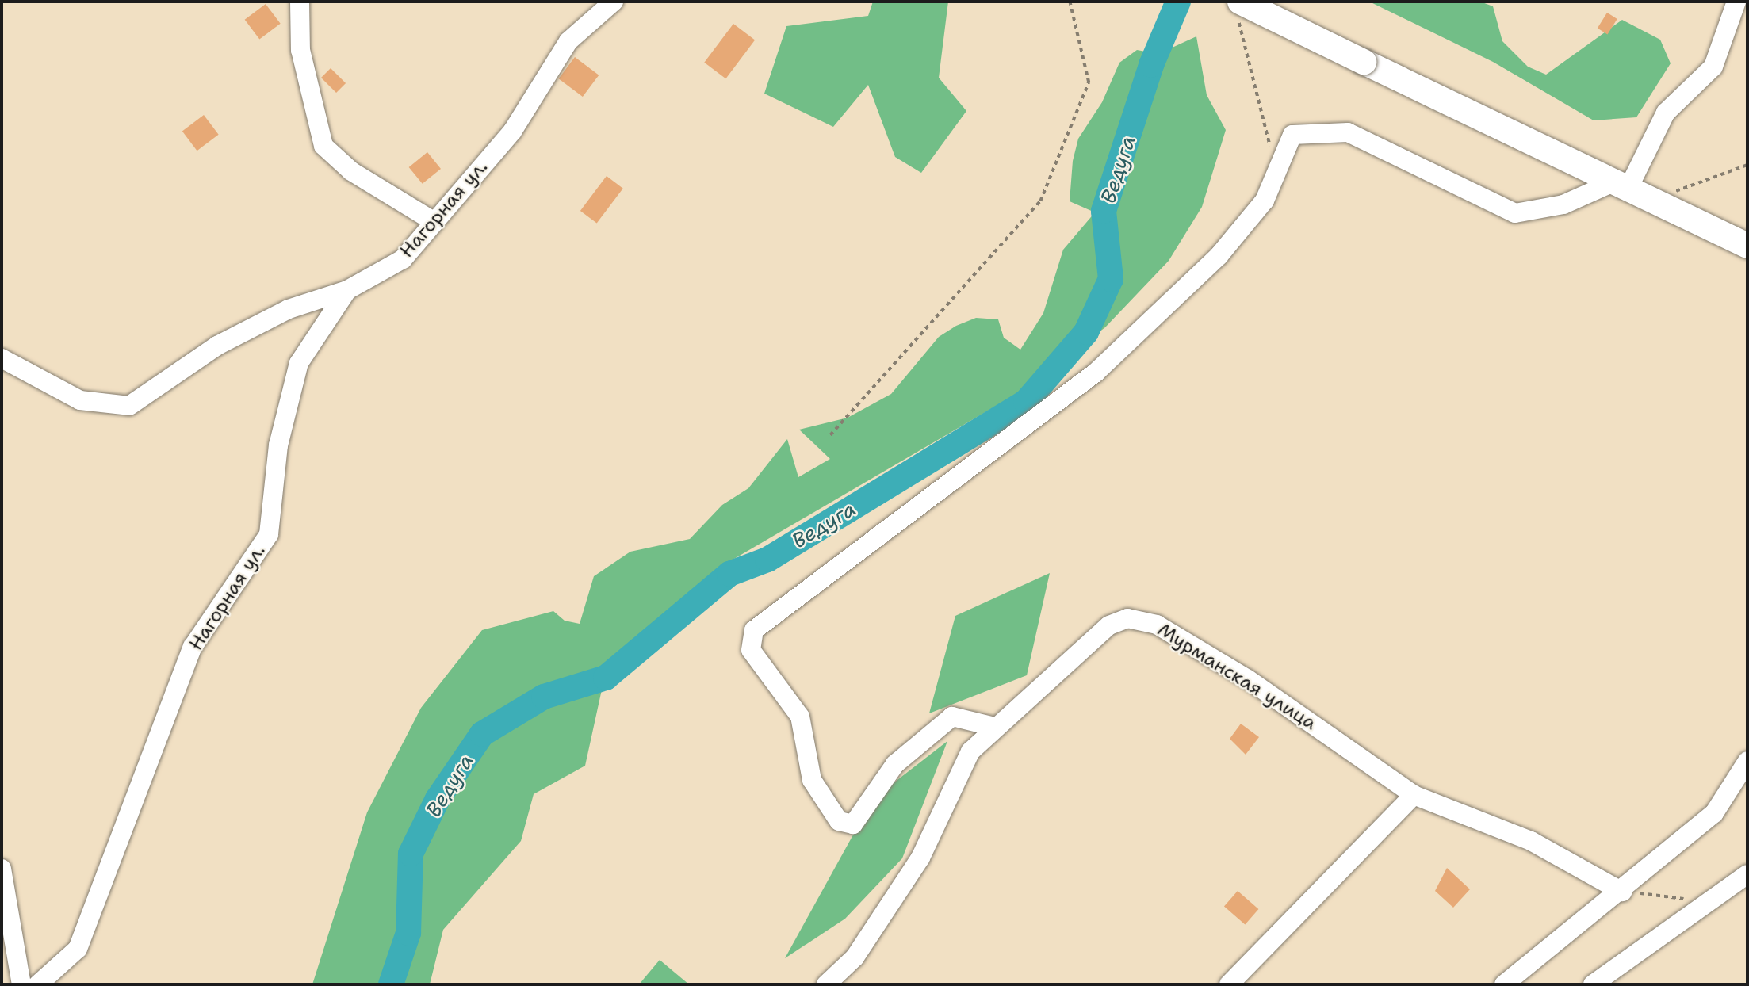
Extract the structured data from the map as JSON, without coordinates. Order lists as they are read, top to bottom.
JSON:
{
  "streets": {
    "street": ["Нагорная ул.", "Мурманская улица"]
  },
  "water": ["Ведуга"]
}
